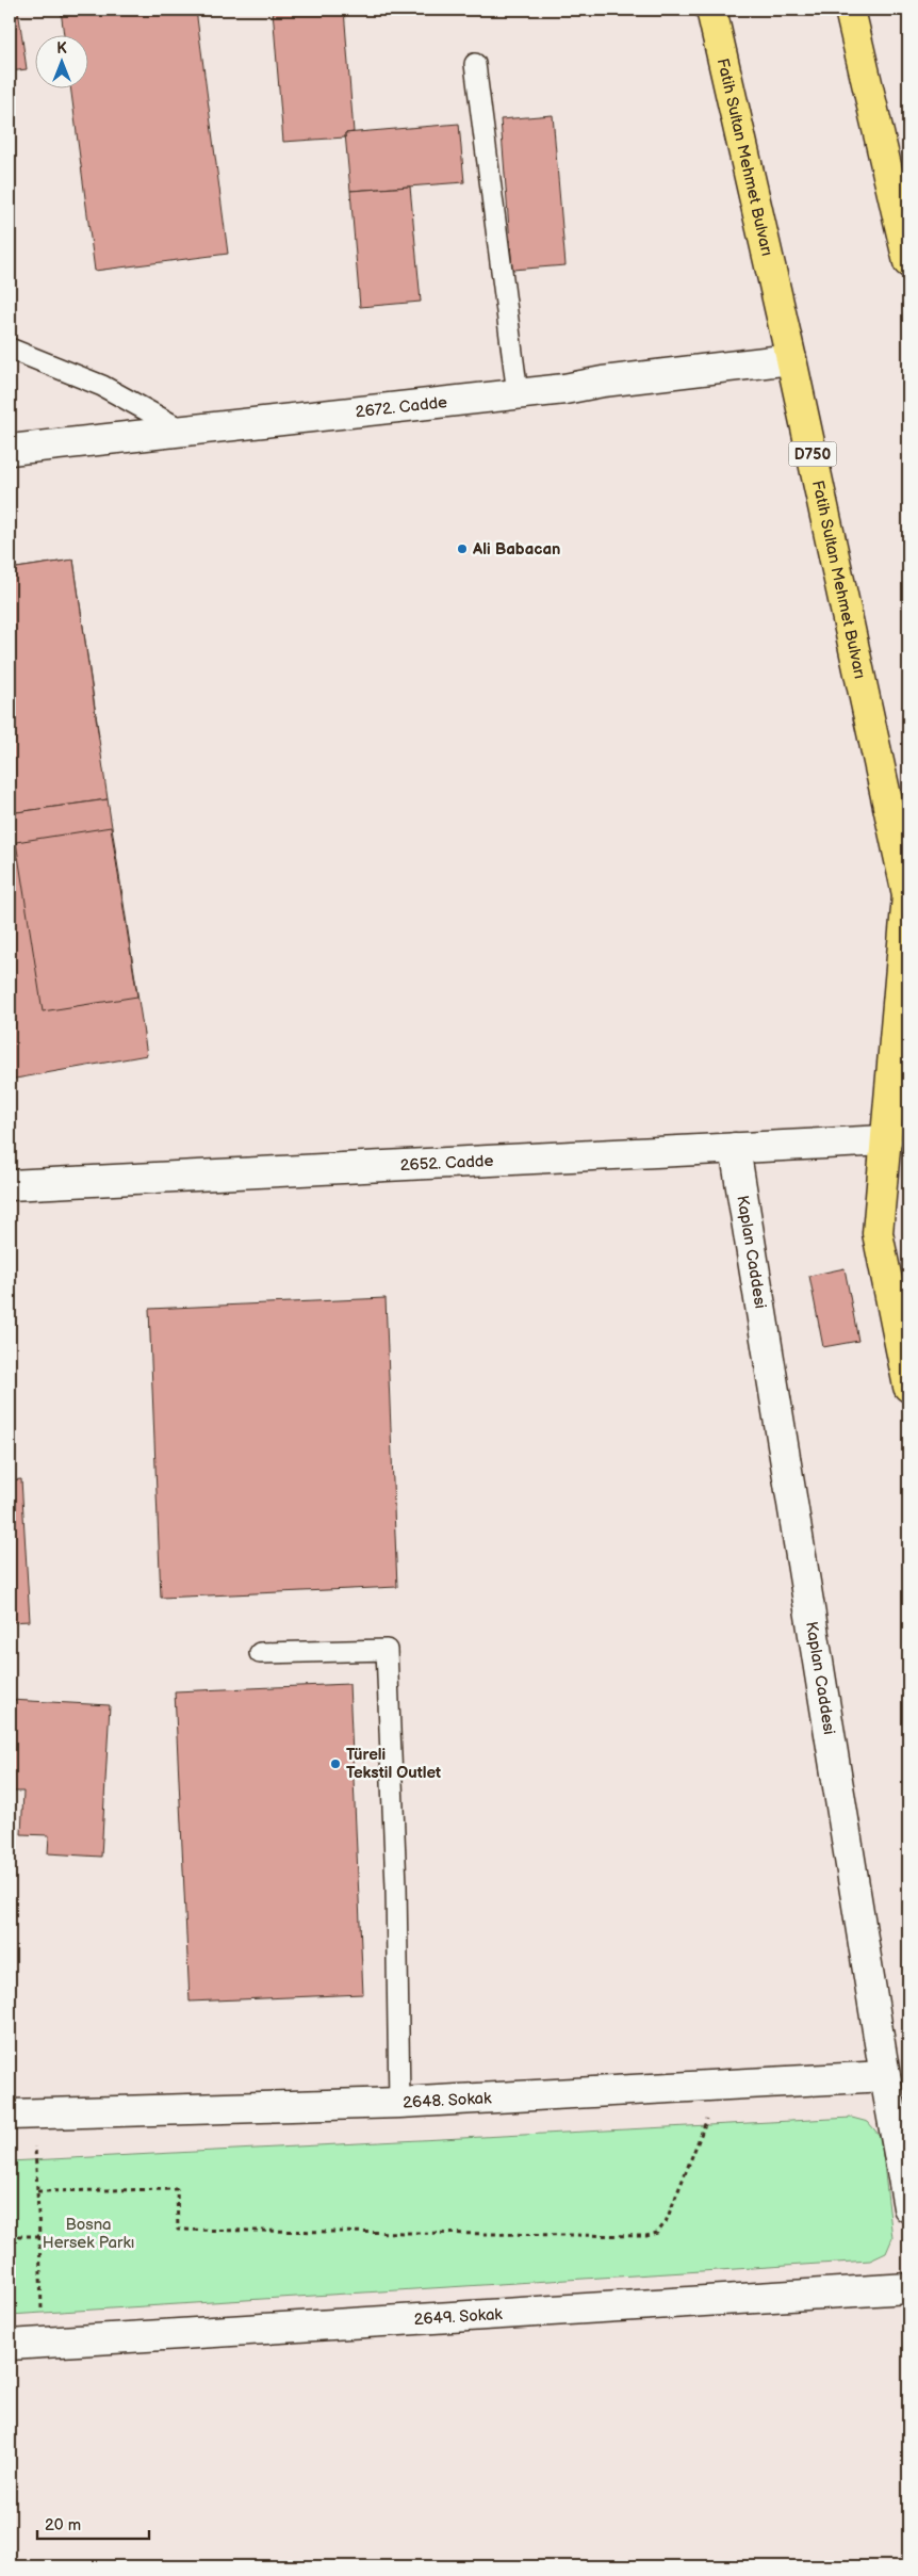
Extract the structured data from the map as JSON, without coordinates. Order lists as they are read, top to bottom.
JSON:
{
  "streets": {
    "highway": ["Fatih Sultan Mehmet Bulvarı", "D750"],
    "street": [
      "2672. Cadde",
      "2652. Cadde",
      "Kaplan Caddesi",
      "2648. Sokak",
      "2649. Sokak"
    ]
  },
  "crossings": [
    ["Fatih Sultan Mehmet Bulvarı", "2672. Cadde"],
    ["Fatih Sultan Mehmet Bulvarı", "2652. Cadde"],
    ["2652. Cadde", "Kaplan Caddesi"],
    ["Kaplan Caddesi", "2648. Sokak"]
  ],
  "parks": ["Bosna Hersek Parkı"],
  "places": ["Ali Babacan", "Türeli Tekstil Outlet"],
  "scale_bar": "20 m",
  "north": "top"
}
